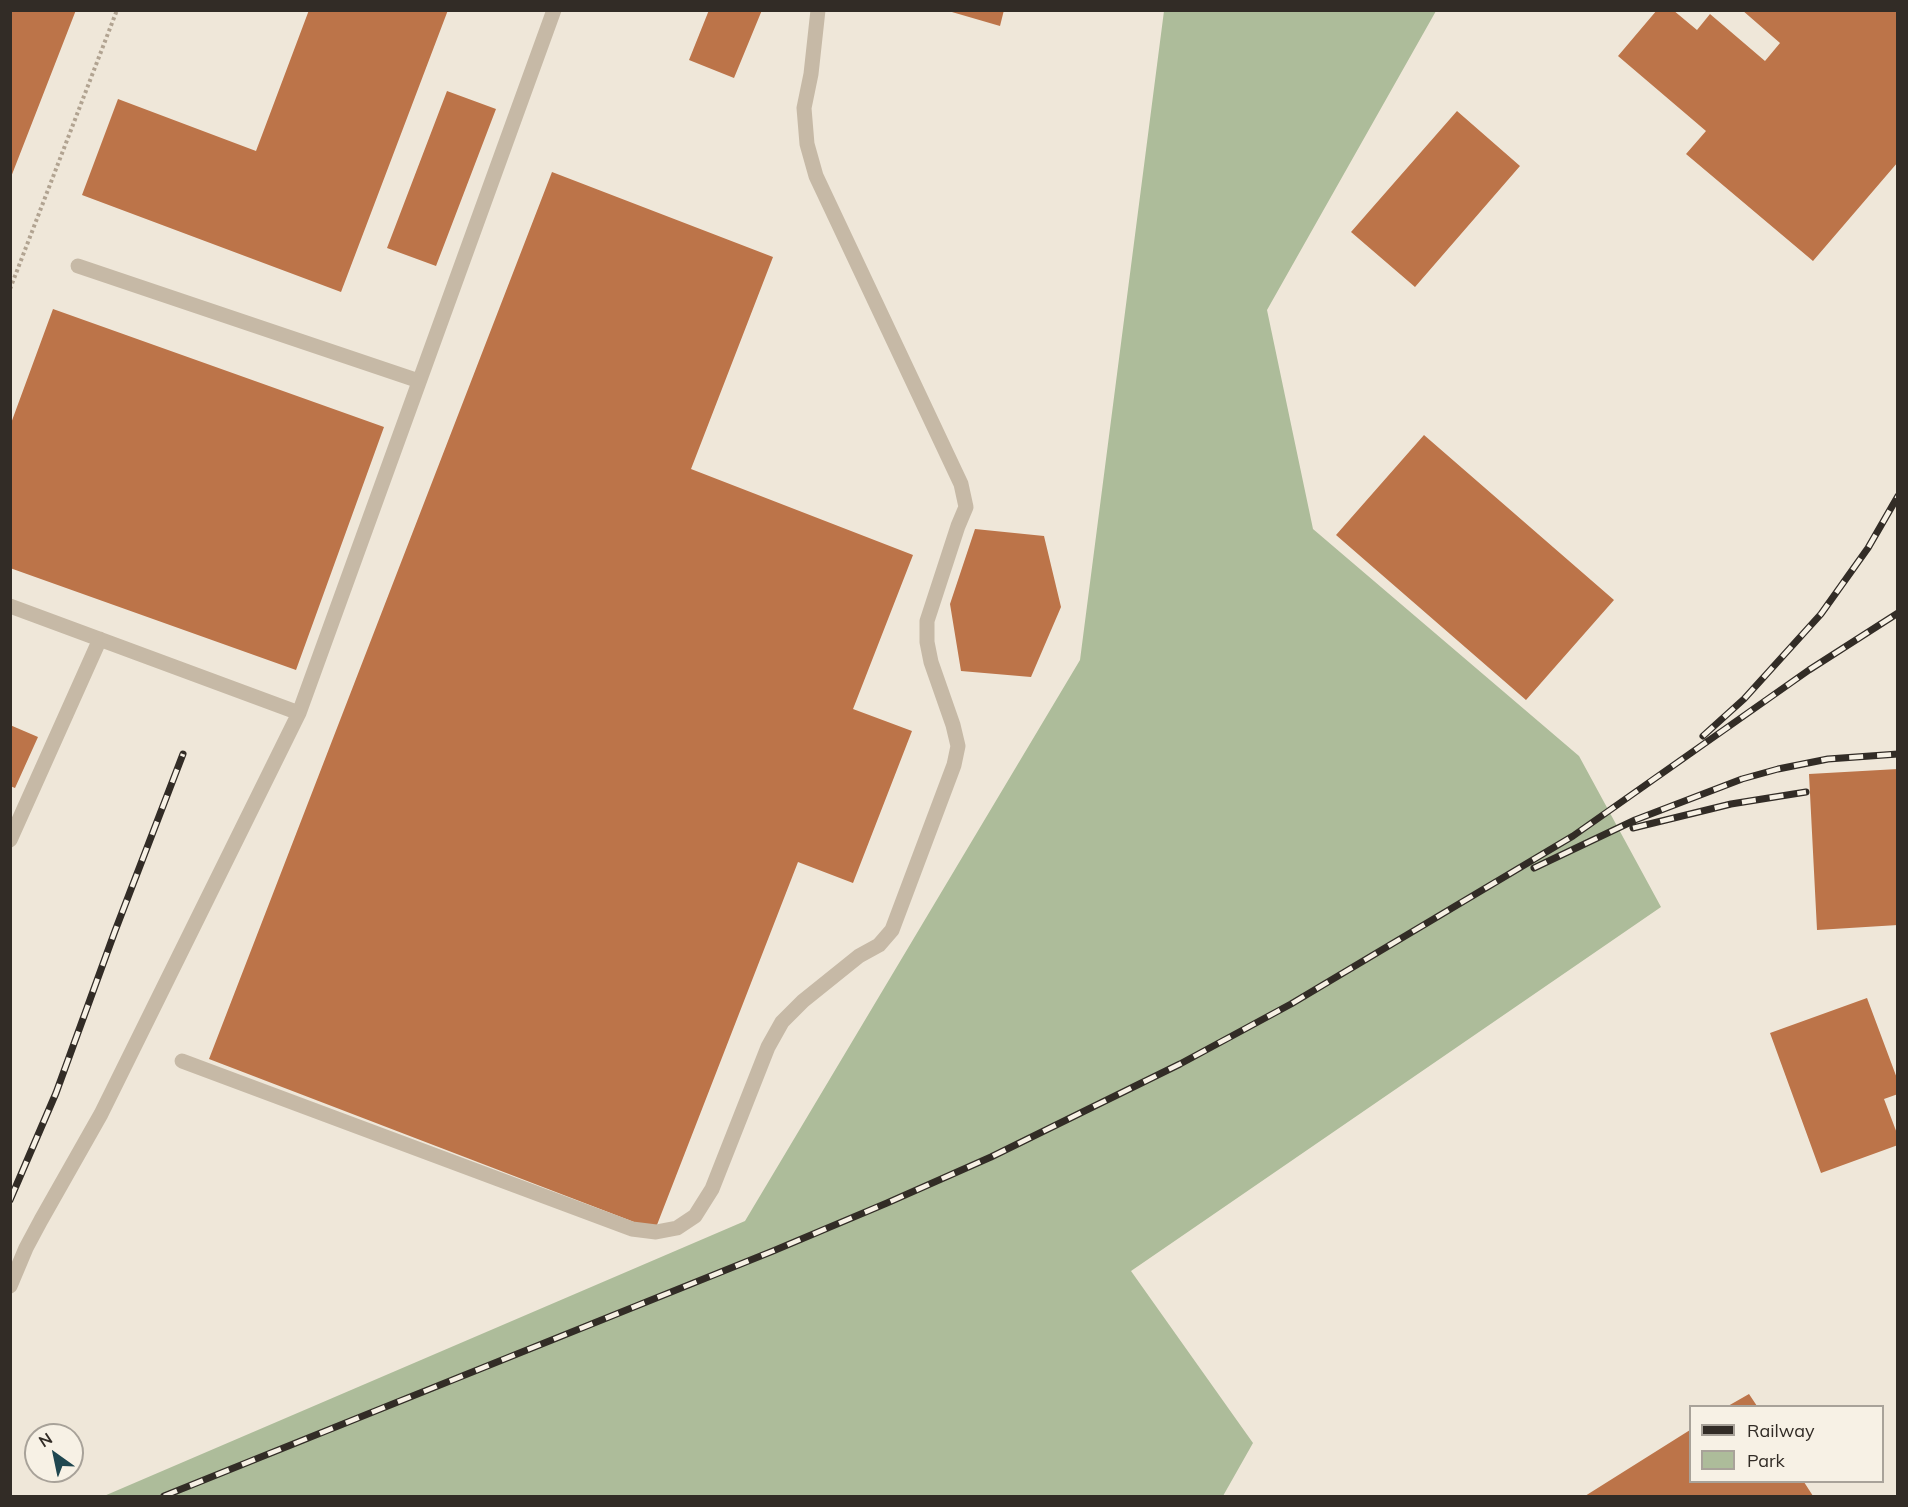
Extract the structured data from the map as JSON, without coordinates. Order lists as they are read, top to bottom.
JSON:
{
  "legend": ["Railway", "Park"],
  "north": "top left"
}
